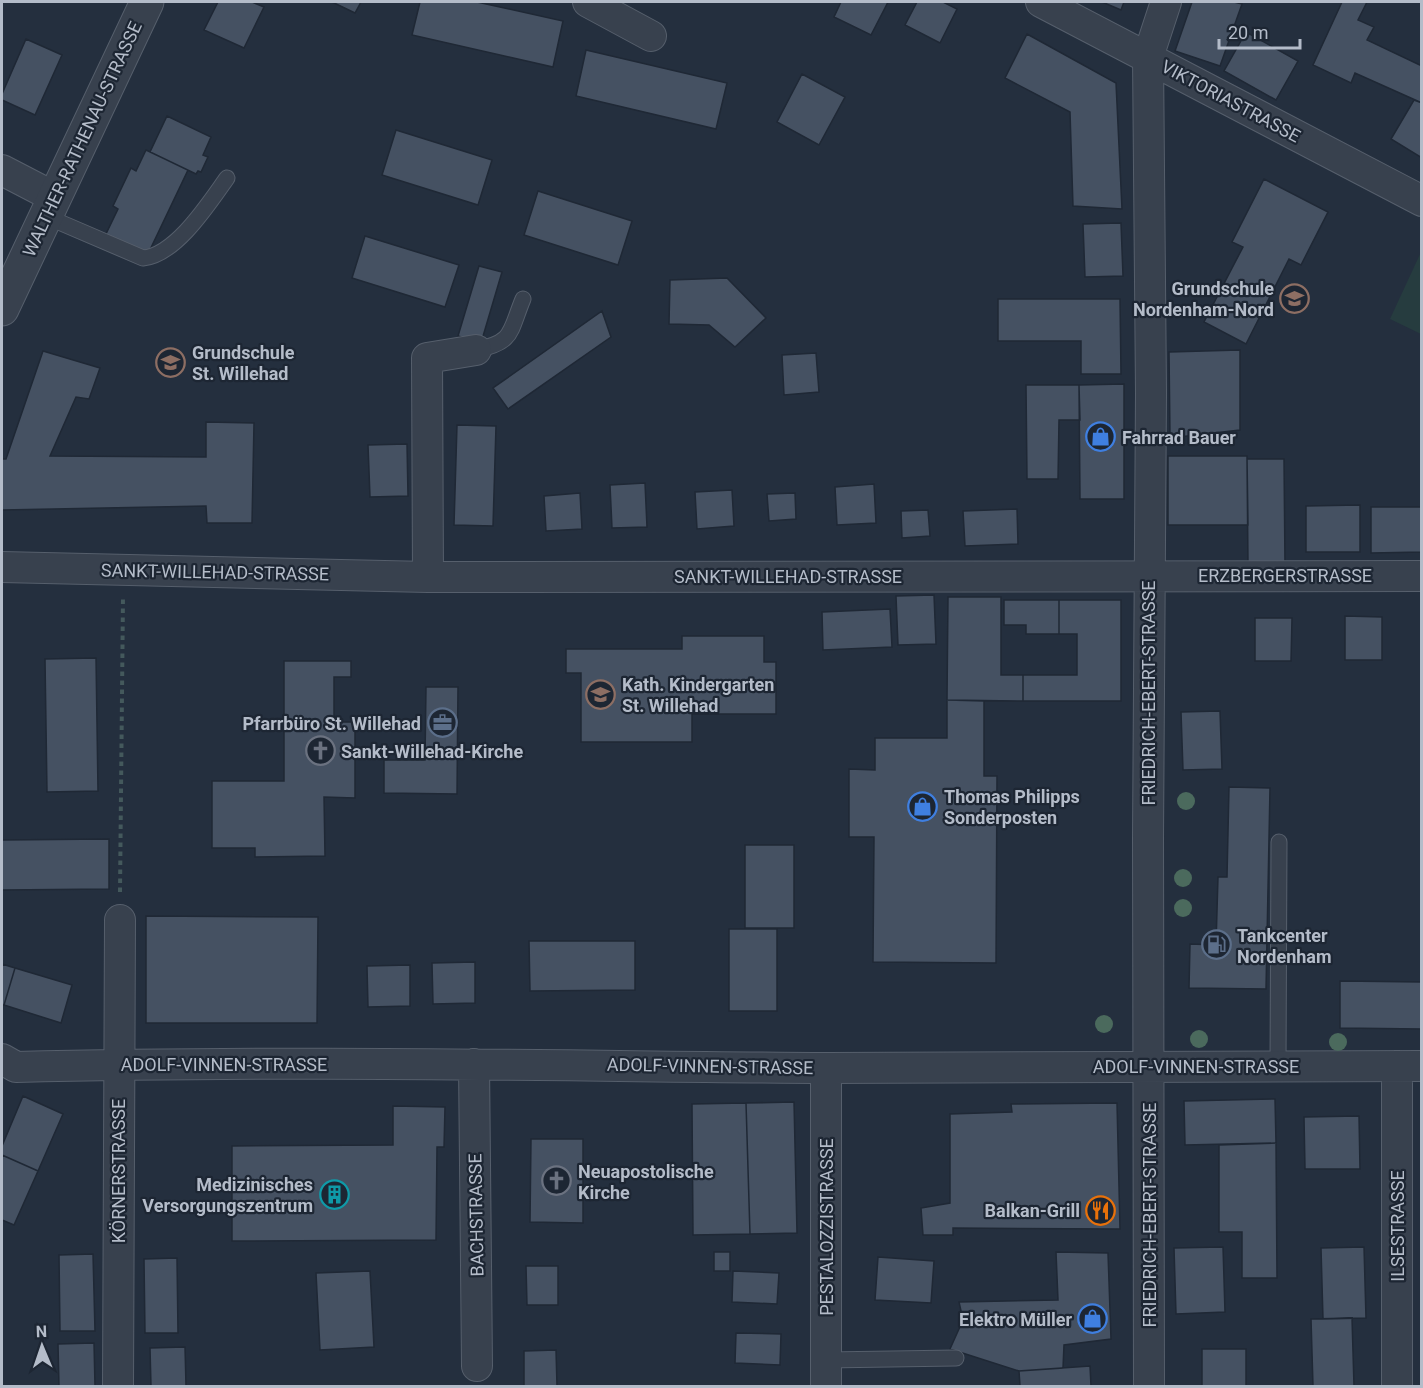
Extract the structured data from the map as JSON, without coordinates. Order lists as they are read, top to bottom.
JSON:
{
  "streets": {
    "street": [
      "VIKTORIASTRASSE",
      "WALTHER-RATHENAU-STRASSE",
      "SANKT-WILLEHAD-STRASSE",
      "ERZBERGERSTRASSE",
      "FRIEDRICH-EBERT-STRASSE",
      "ADOLF-VINNEN-STRASSE",
      "KÖRNERSTRASSE",
      "BACHSTRASSE",
      "ILSESTRASSE",
      "PESTALOZZISTRASSE"
    ]
  },
  "crossings": [
    ["VIKTORIASTRASSE", "FRIEDRICH-EBERT-STRASSE"],
    ["SANKT-WILLEHAD-STRASSE", "ERZBERGERSTRASSE"],
    ["SANKT-WILLEHAD-STRASSE", "FRIEDRICH-EBERT-STRASSE"],
    ["ERZBERGERSTRASSE", "FRIEDRICH-EBERT-STRASSE"],
    ["FRIEDRICH-EBERT-STRASSE", "ADOLF-VINNEN-STRASSE"],
    ["ADOLF-VINNEN-STRASSE", "KÖRNERSTRASSE"],
    ["ADOLF-VINNEN-STRASSE", "BACHSTRASSE"],
    ["ADOLF-VINNEN-STRASSE", "ILSESTRASSE"],
    ["ADOLF-VINNEN-STRASSE", "PESTALOZZISTRASSE"]
  ],
  "places": {
    "school or university": ["Grundschule Nordenham-Nord", "Grundschule St. Willehad", "Kath. Kindergarten St. Willehad"],
    "shop": ["Fahrrad Bauer", "Thomas Philipps Sonderposten", "Elektro Müller"],
    "office": ["Pfarrbüro St. Willehad"],
    "church": ["Sankt-Willehad-Kirche", "Neuapostolische Kirche"],
    "fuel station": ["Tankcenter Nordenham"],
    "building": ["Medizinisches Versorgungszentrum"],
    "restaurant": ["Balkan-Grill"]
  },
  "scale_bar": "20 m",
  "north": "top"
}
